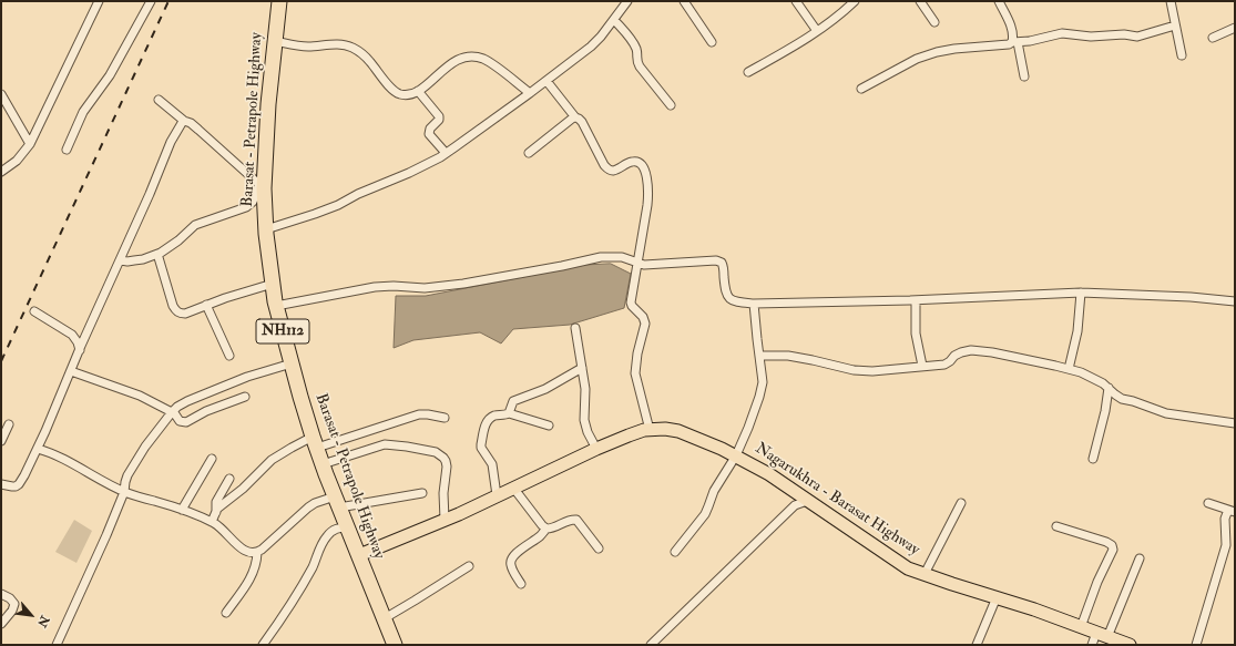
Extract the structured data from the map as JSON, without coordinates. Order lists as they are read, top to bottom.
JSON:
{
  "streets": {
    "highway": ["Barasat - Petrapole Highway", "NH112"],
    "main road": ["Nagarukhra - Barasat Highway"]
  },
  "crossings": [
    ["Barasat - Petrapole Highway", "Nagarukhra - Barasat Highway"]
  ],
  "north": "bottom right"
}
